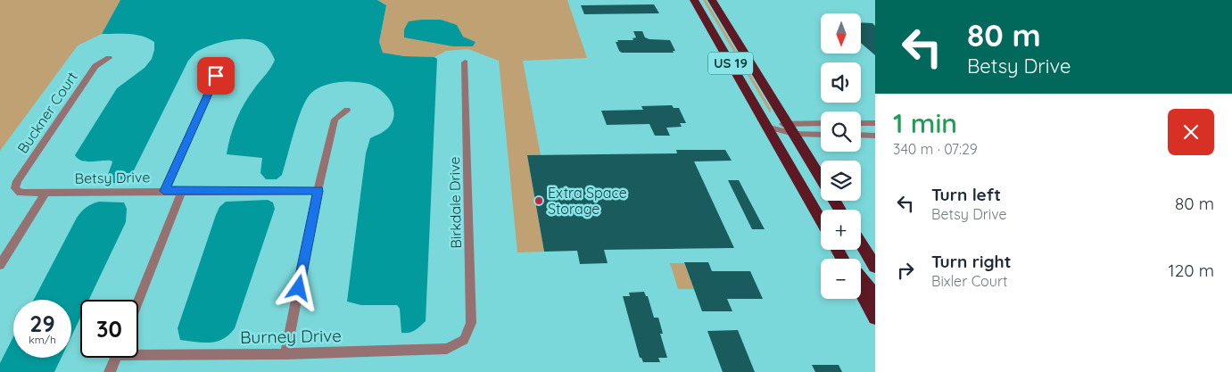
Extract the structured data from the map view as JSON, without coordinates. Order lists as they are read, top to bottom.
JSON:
{
  "streets": {
    "highway": ["US 19"],
    "street": [
      "Buckner Court",
      "Betsy Drive",
      "Birkdale Drive",
      "Burney Drive"
    ]
  },
  "crossings": [
    ["Buckner Court", "Betsy Drive"],
    ["Birkdale Drive", "Burney Drive"]
  ],
  "places": ["Extra Space Storage"],
  "north": "bottom",
  "page": {
    "turn": ["80 m", "Betsy Drive"],
    "map_buttons": ["+", "−"],
    "heading": ["1 min", "340 m · 07:29"],
    "list": [
      {
        "name": "Turn left",
        "note": "Betsy Drive",
        "value": "80 m"
      },
      {
        "name": "Turn right",
        "note": "Bixler Court",
        "value": "120 m"
      }
    ],
    "speed": "29 km/h",
    "limit": "30"
  }
}
